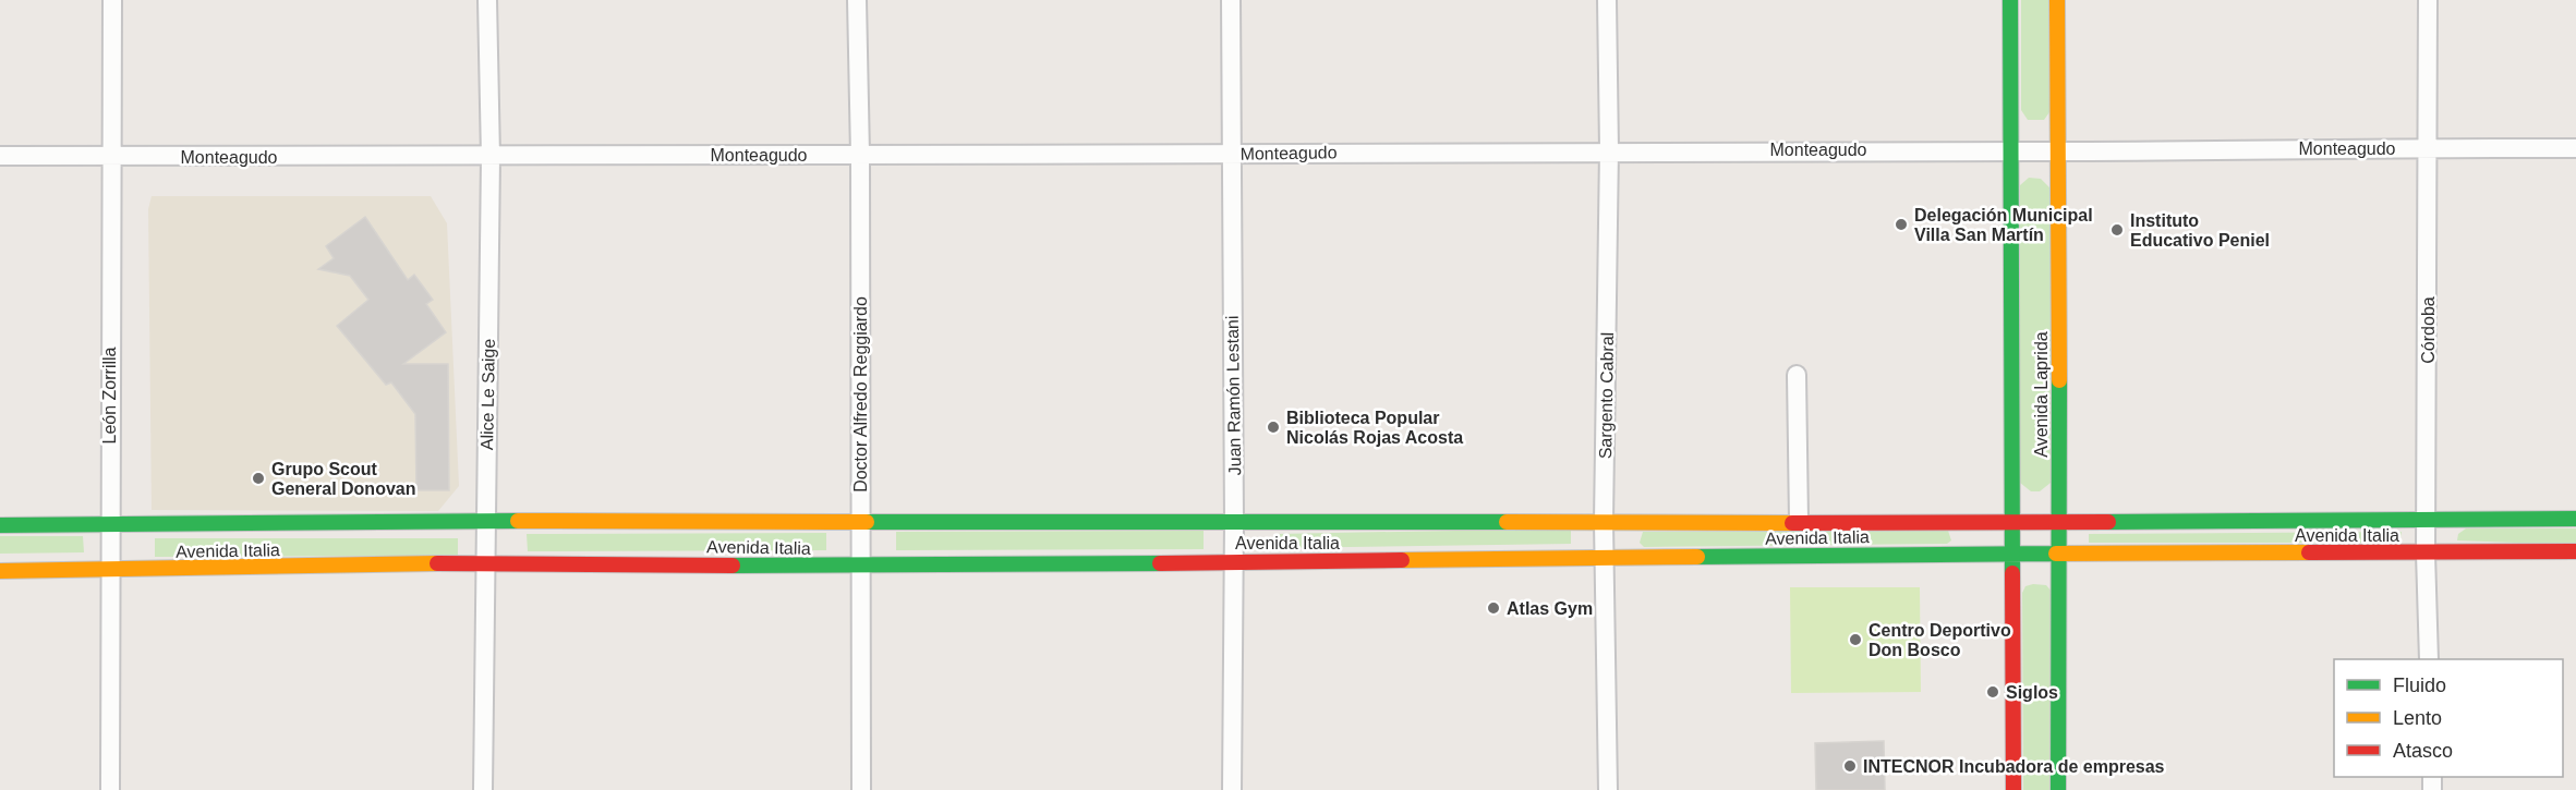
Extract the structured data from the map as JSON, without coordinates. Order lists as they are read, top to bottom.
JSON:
{
  "streets": {
    "main road": ["Avenida Laprida", "Avenida Italia"],
    "street": [
      "Monteagudo",
      "Córdoba",
      "Alice Le Saige",
      "Doctor Alfredo Reggiardo",
      "León Zorrilla",
      "Juan Ramón Lestani",
      "Sargento Cabral"
    ]
  },
  "crossings": [
    ["Monteagudo", "Córdoba"],
    ["Monteagudo", "Alice Le Saige"],
    ["Monteagudo", "Doctor Alfredo Reggiardo"],
    ["Monteagudo", "Avenida Laprida"],
    ["Monteagudo", "León Zorrilla"],
    ["Monteagudo", "Juan Ramón Lestani"],
    ["Monteagudo", "Sargento Cabral"],
    ["Córdoba", "Avenida Italia"],
    ["Alice Le Saige", "Avenida Italia"],
    ["Doctor Alfredo Reggiardo", "Avenida Italia"],
    ["Avenida Laprida", "Avenida Italia"],
    ["León Zorrilla", "Avenida Italia"],
    ["Juan Ramón Lestani", "Avenida Italia"],
    ["Sargento Cabral", "Avenida Italia"]
  ],
  "places": [
    "Delegación Municipal Villa San Martín",
    "Instituto Educativo Peniel",
    "Biblioteca Popular Nicolás Rojas Acosta",
    "Grupo Scout General Donovan",
    "Atlas Gym",
    "Centro Deportivo Don Bosco",
    "Siglos",
    "INTECNOR Incubadora de empresas"
  ],
  "legend": ["Fluido", "Lento", "Atasco"]
}
